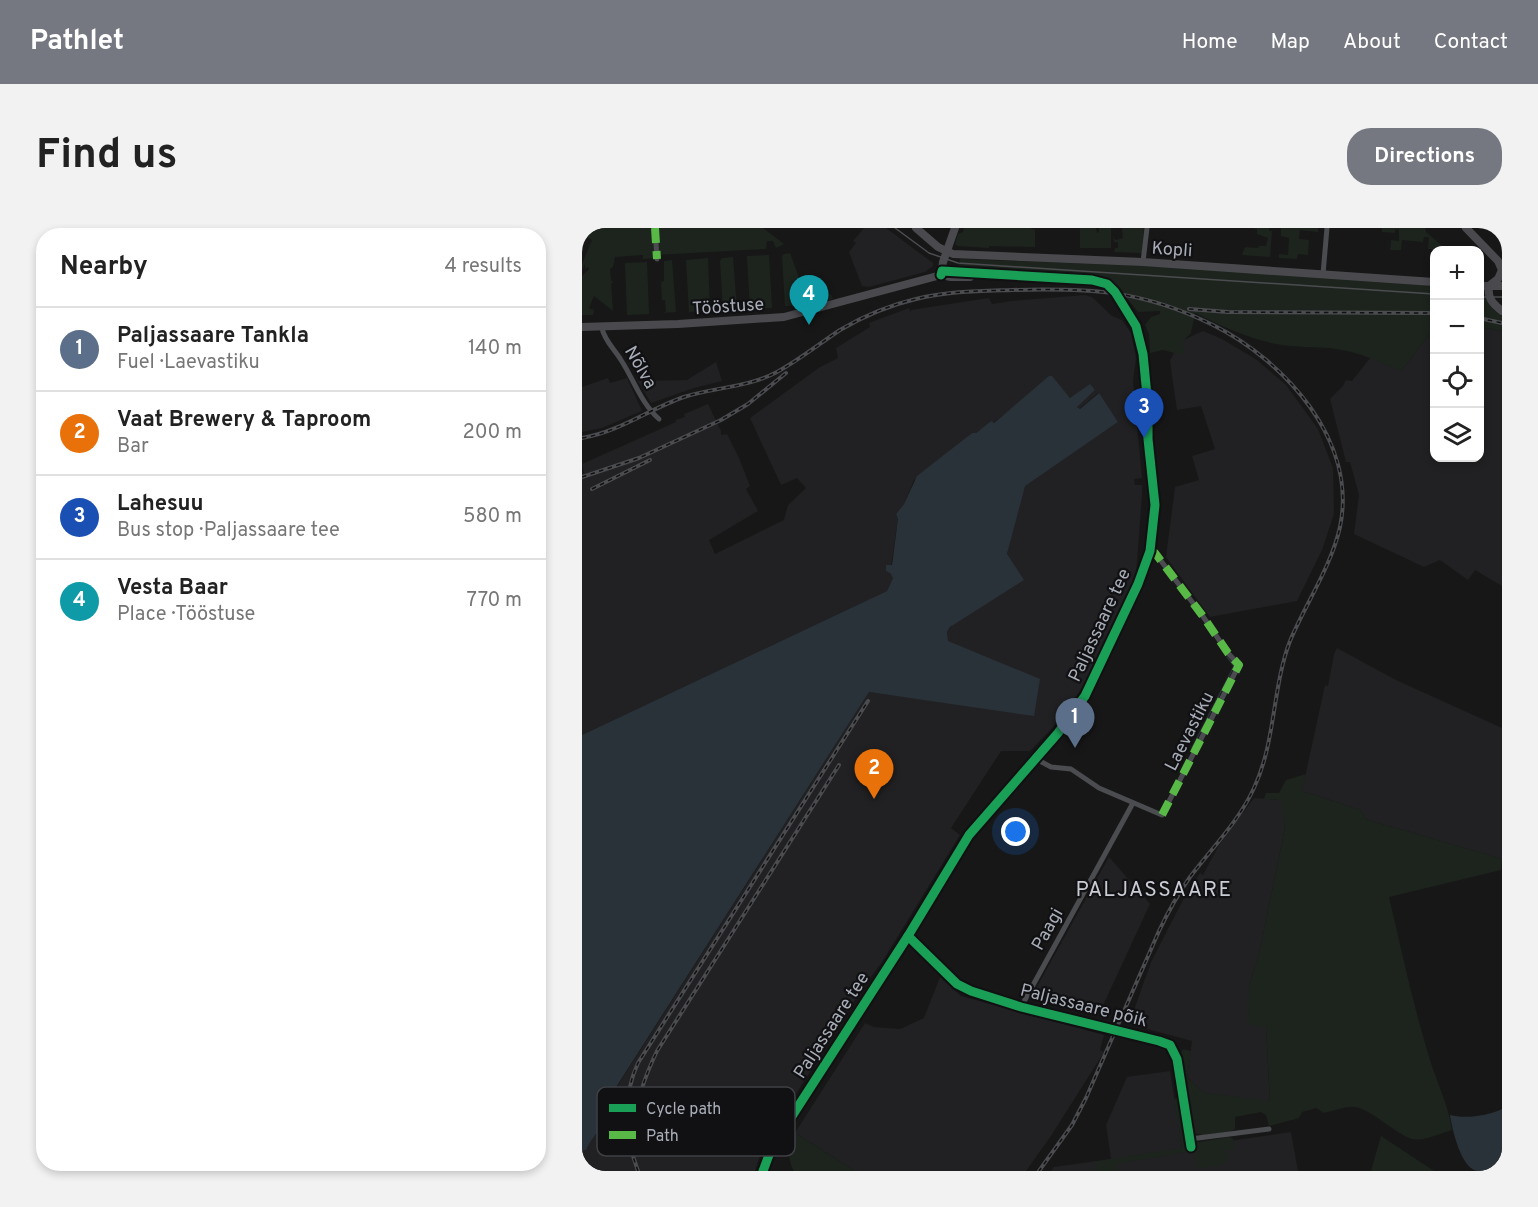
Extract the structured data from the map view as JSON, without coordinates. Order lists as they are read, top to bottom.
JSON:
{
  "streets": {
    "street": [
      "Kopli",
      "Tööstuse",
      "Nõlva",
      "Paljassaare tee",
      "Laevastiku",
      "Paagi",
      "Paljassaare põik"
    ]
  },
  "crossings": [
    ["Tööstuse", "Nõlva"],
    ["Tööstuse", "Paljassaare tee"],
    ["Paljassaare tee", "Laevastiku"],
    ["Paljassaare tee", "Paljassaare põik"],
    ["Laevastiku", "Paagi"],
    ["Paagi", "Paljassaare põik"]
  ],
  "districts": ["PALJASSAARE"],
  "legend": ["Cycle path", "Path"],
  "page": {
    "header": "Pathlet",
    "nav": [
      "Home",
      "Map",
      "About",
      "Contact"
    ],
    "buttons": "Directions",
    "title": "Find us",
    "heading": ["Nearby", "4 results"],
    "map_buttons": ["+", "−"],
    "pins": [
      "4",
      "3",
      "1",
      "2"
    ],
    "list": [
      {
        "mark": "1",
        "name": "Paljassaare Tankla",
        "note": "Fuel · Laevastiku",
        "value": "140 m"
      },
      {
        "mark": "2",
        "name": "Vaat Brewery & Taproom",
        "note": "Bar",
        "value": "200 m"
      },
      {
        "mark": "3",
        "name": "Lahesuu",
        "note": "Bus stop · Paljassaare tee",
        "value": "580 m"
      },
      {
        "mark": "4",
        "name": "Vesta Baar",
        "note": "Place · Tööstuse",
        "value": "770 m"
      }
    ]
  }
}
